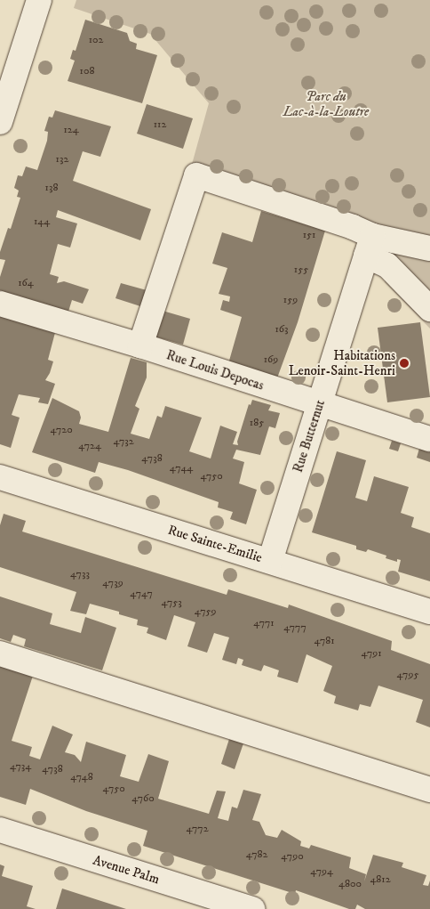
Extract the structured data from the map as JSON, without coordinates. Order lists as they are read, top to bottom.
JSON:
{
  "streets": {
    "street": [
      "Rue Louis Depocas",
      "Rue Butternut",
      "Rue Sainte-Emilie",
      "Avenue Palm"
    ]
  },
  "crossings": [
    ["Rue Louis Depocas", "Rue Butternut"],
    ["Rue Butternut", "Rue Sainte-Emilie"]
  ],
  "parks": ["Parc du Lac-à-la-Loutre"],
  "places": ["Habitations Lenoir-Saint-Henri"],
  "house_numbers": [
    "102",
    "108",
    "112",
    "124",
    "132",
    "138",
    "144",
    "151",
    "155",
    "164",
    "159",
    "163",
    "169",
    "185",
    "4720",
    "4732",
    "4724",
    "4738",
    "4744",
    "4750",
    "4733",
    "4739",
    "4747",
    "4753",
    "4759",
    "4771",
    "4777",
    "4781",
    "4791",
    "4795",
    "4734",
    "4738",
    "4748",
    "4750",
    "4760",
    "4772",
    "4782",
    "4790",
    "4794",
    "4812",
    "4800"
  ]
}
